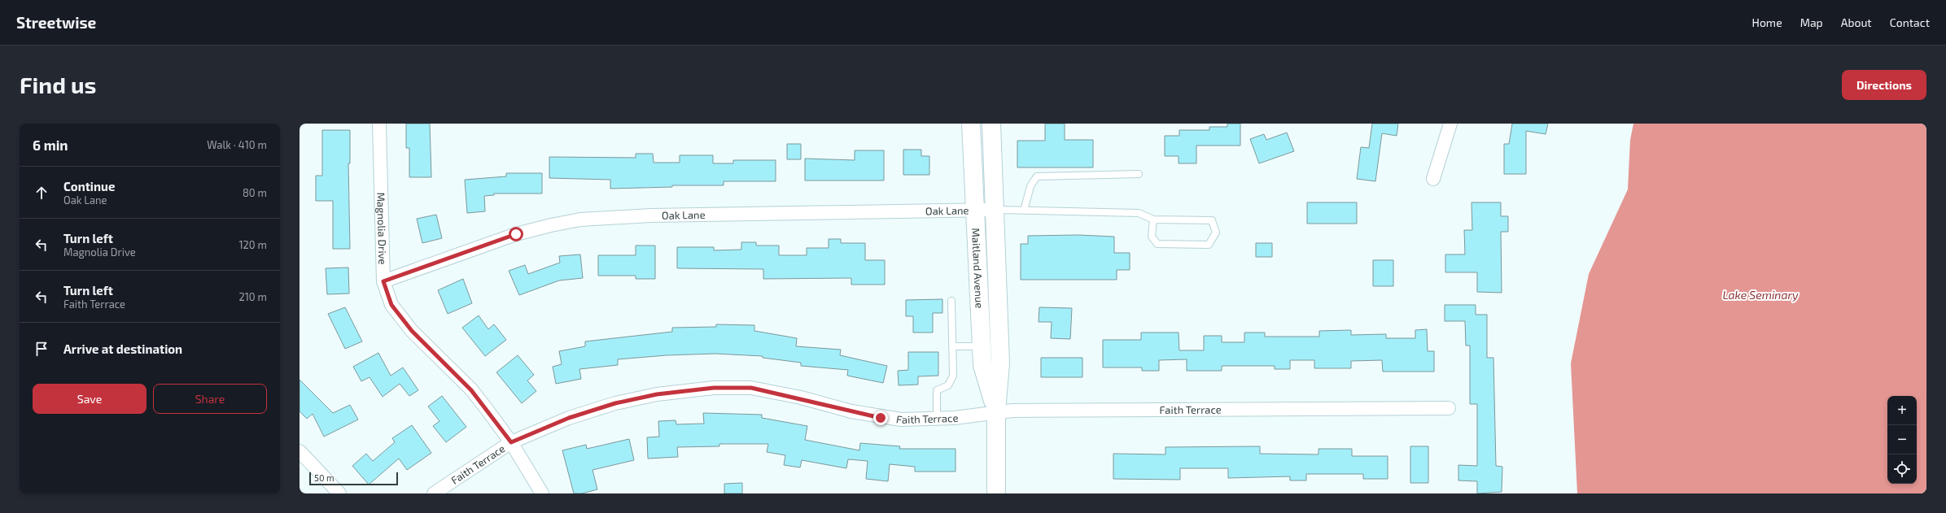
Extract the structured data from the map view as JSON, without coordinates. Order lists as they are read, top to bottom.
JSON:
{
  "streets": {
    "main road": ["Maitland Avenue"],
    "street": ["Oak Lane", "Magnolia Drive", "Faith Terrace"]
  },
  "crossings": [
    ["Oak Lane", "Magnolia Drive"],
    ["Oak Lane", "Maitland Avenue"],
    ["Magnolia Drive", "Faith Terrace"],
    ["Maitland Avenue", "Faith Terrace"]
  ],
  "water": ["Lake Seminary"],
  "scale_bar": "50 m",
  "page": {
    "header": "Streetwise",
    "nav": [
      "Home",
      "Map",
      "About",
      "Contact"
    ],
    "buttons": [
      "Directions",
      ["Save", "Share"]
    ],
    "title": "Find us",
    "heading": ["6 min", "Walk · 410 m"],
    "list": [
      ["Continue", "Oak Lane", "80 m"],
      ["Turn left", "Magnolia Drive", "120 m"],
      ["Turn left", "Faith Terrace", "210 m"],
      "Arrive at destination"
    ],
    "map_buttons": ["+", "−"],
    "scale": "50 m"
  }
}
